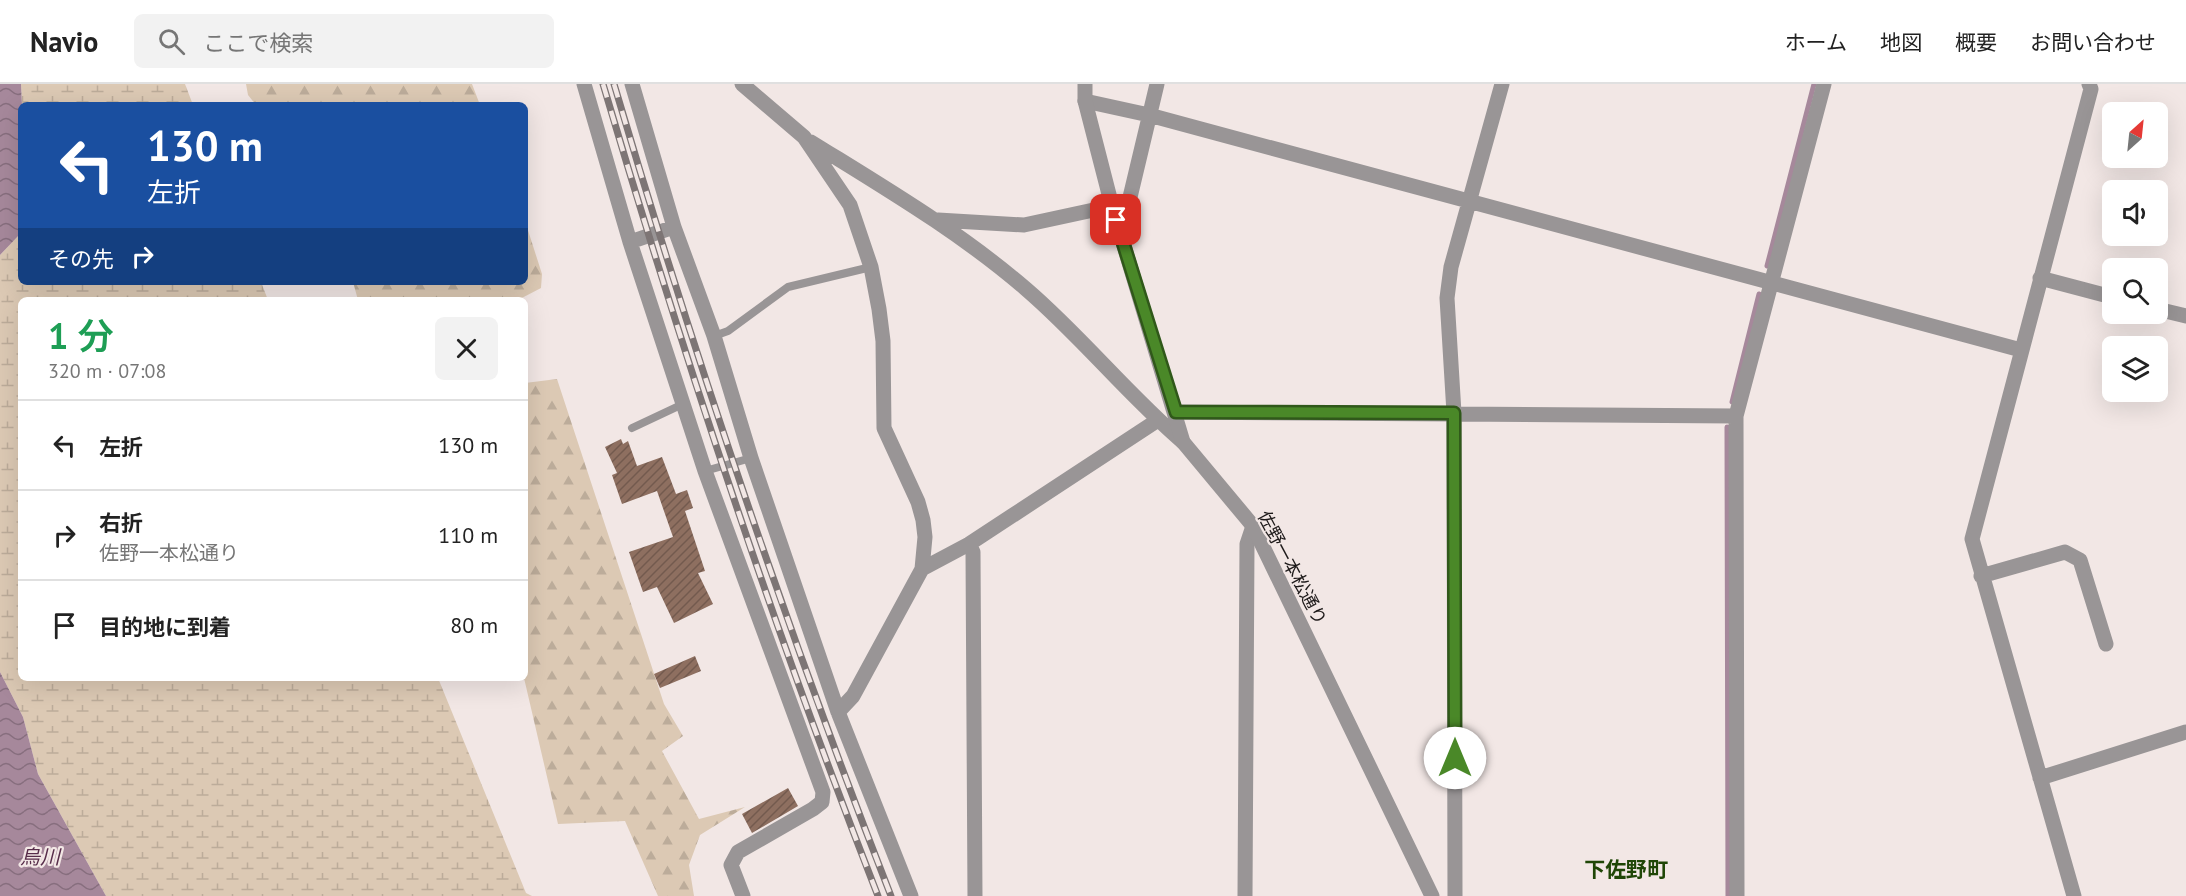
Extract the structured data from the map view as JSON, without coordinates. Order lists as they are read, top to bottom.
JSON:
{
  "streets": {
    "street": ["佐野一本松通り"]
  },
  "districts": ["下佐野町"],
  "water": ["烏川"],
  "north": "top right",
  "page": {
    "header": "Navio",
    "search": "ここで検索",
    "nav": [
      "ホーム",
      "地図",
      "概要",
      "お問い合わせ"
    ],
    "turn": ["130 m", "左折"],
    "then": "その先",
    "heading": ["1 分", "320 m · 07:08"],
    "list": [
      {
        "name": "左折",
        "value": "130 m"
      },
      {
        "name": "右折",
        "note": "佐野一本松通り",
        "value": "110 m"
      },
      {
        "name": "目的地に到着",
        "value": "80 m"
      }
    ]
  }
}
